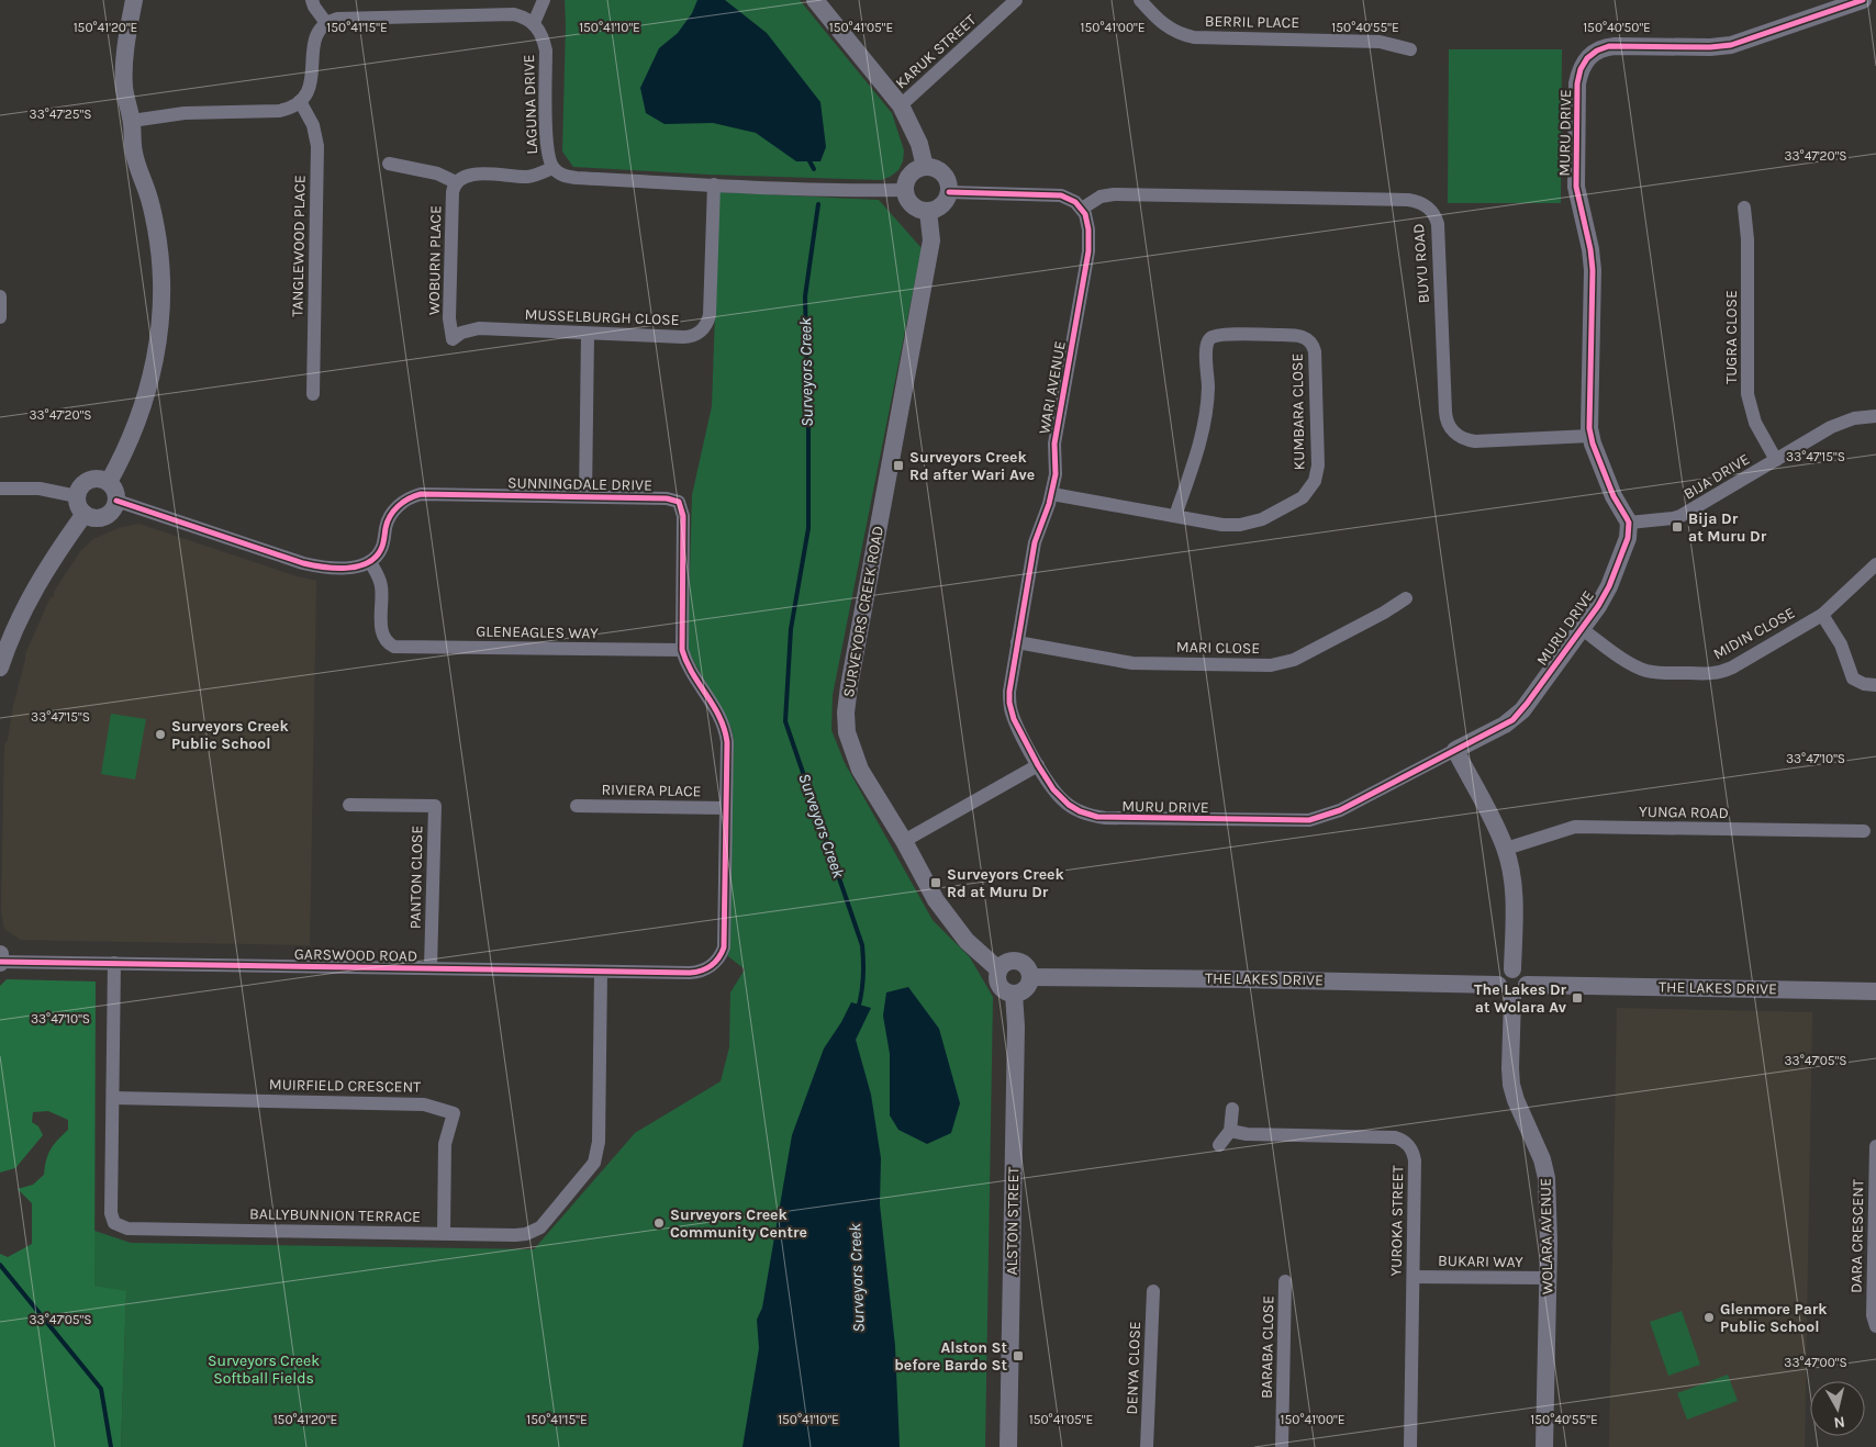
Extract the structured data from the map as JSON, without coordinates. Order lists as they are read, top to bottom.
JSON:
{
  "streets": {
    "street": [
      "BERRIL PLACE",
      "KARUK STREET",
      "LAGUNA DRIVE",
      "MURU DRIVE",
      "TANGLEWOOD PLACE",
      "WOBURN PLACE",
      "BUYU ROAD",
      "MUSSELBURGH CLOSE",
      "TUGRA CLOSE",
      "WARI AVENUE",
      "KUMBARA CLOSE",
      "BIJA DRIVE",
      "SUNNINGDALE DRIVE",
      "SURVEYORS CREEK ROAD",
      "GLENEAGLES WAY",
      "MIDIN CLOSE",
      "MARI CLOSE",
      "RIVIERA PLACE",
      "YUNGA ROAD",
      "PANTON CLOSE",
      "GARSWOOD ROAD",
      "THE LAKES DRIVE",
      "MUIRFIELD CRESCENT",
      "BALLYBUNNION TERRACE",
      "ALSTON STREET",
      "YUROKA STREET",
      "WOLARA AVENUE",
      "DARA CRESCENT",
      "BUKARI WAY",
      "BARABA CLOSE",
      "DENYA CLOSE"
    ]
  },
  "crossings": [
    ["LAGUNA DRIVE", "MUSSELBURGH CLOSE"],
    ["LAGUNA DRIVE", "SURVEYORS CREEK ROAD"],
    ["MURU DRIVE", "BUYU ROAD"],
    ["MURU DRIVE", "WARI AVENUE"],
    ["MURU DRIVE", "BIJA DRIVE"],
    ["MURU DRIVE", "MIDIN CLOSE"],
    ["WOBURN PLACE", "MUSSELBURGH CLOSE"],
    ["BUYU ROAD", "WARI AVENUE"],
    ["TUGRA CLOSE", "BIJA DRIVE"],
    ["WARI AVENUE", "KUMBARA CLOSE"],
    ["WARI AVENUE", "MARI CLOSE"],
    ["SUNNINGDALE DRIVE", "GLENEAGLES WAY"],
    ["SUNNINGDALE DRIVE", "RIVIERA PLACE"],
    ["SUNNINGDALE DRIVE", "GARSWOOD ROAD"],
    ["SURVEYORS CREEK ROAD", "THE LAKES DRIVE"],
    ["SURVEYORS CREEK ROAD", "ALSTON STREET"],
    ["PANTON CLOSE", "GARSWOOD ROAD"],
    ["GARSWOOD ROAD", "BALLYBUNNION TERRACE"],
    ["THE LAKES DRIVE", "ALSTON STREET"],
    ["THE LAKES DRIVE", "WOLARA AVENUE"],
    ["MUIRFIELD CRESCENT", "BALLYBUNNION TERRACE"],
    ["YUROKA STREET", "BUKARI WAY"],
    ["WOLARA AVENUE", "BUKARI WAY"]
  ],
  "water": ["Surveyors Creek"],
  "parks": ["Surveyors Creek Softball Fields"],
  "places": {
    "transit": [
      "Surveyors Creek Rd after Wari Ave",
      "Bija Dr at Muru Dr",
      "Surveyors Creek Rd at Muru Dr",
      "The Lakes Dr at Wolara Av",
      "Alston St before Bardo St"
    ],
    "other": ["Surveyors Creek Public School", "Surveyors Creek Community Centre", "Glenmore Park Public School"]
  },
  "north": "bottom",
  "coordinates": [
    "150°41'20\"E",
    "150°41'15\"E",
    "150°41'10\"E",
    "150°41'05\"E",
    "150°41'00\"E",
    "150°40'55\"E",
    "150°40'50\"E",
    "33°47'25\"S",
    "33°47'20\"S",
    "33°47'15\"S",
    "33°47'10\"S",
    "33°47'05\"S",
    "33°47'00\"S"
  ]
}
